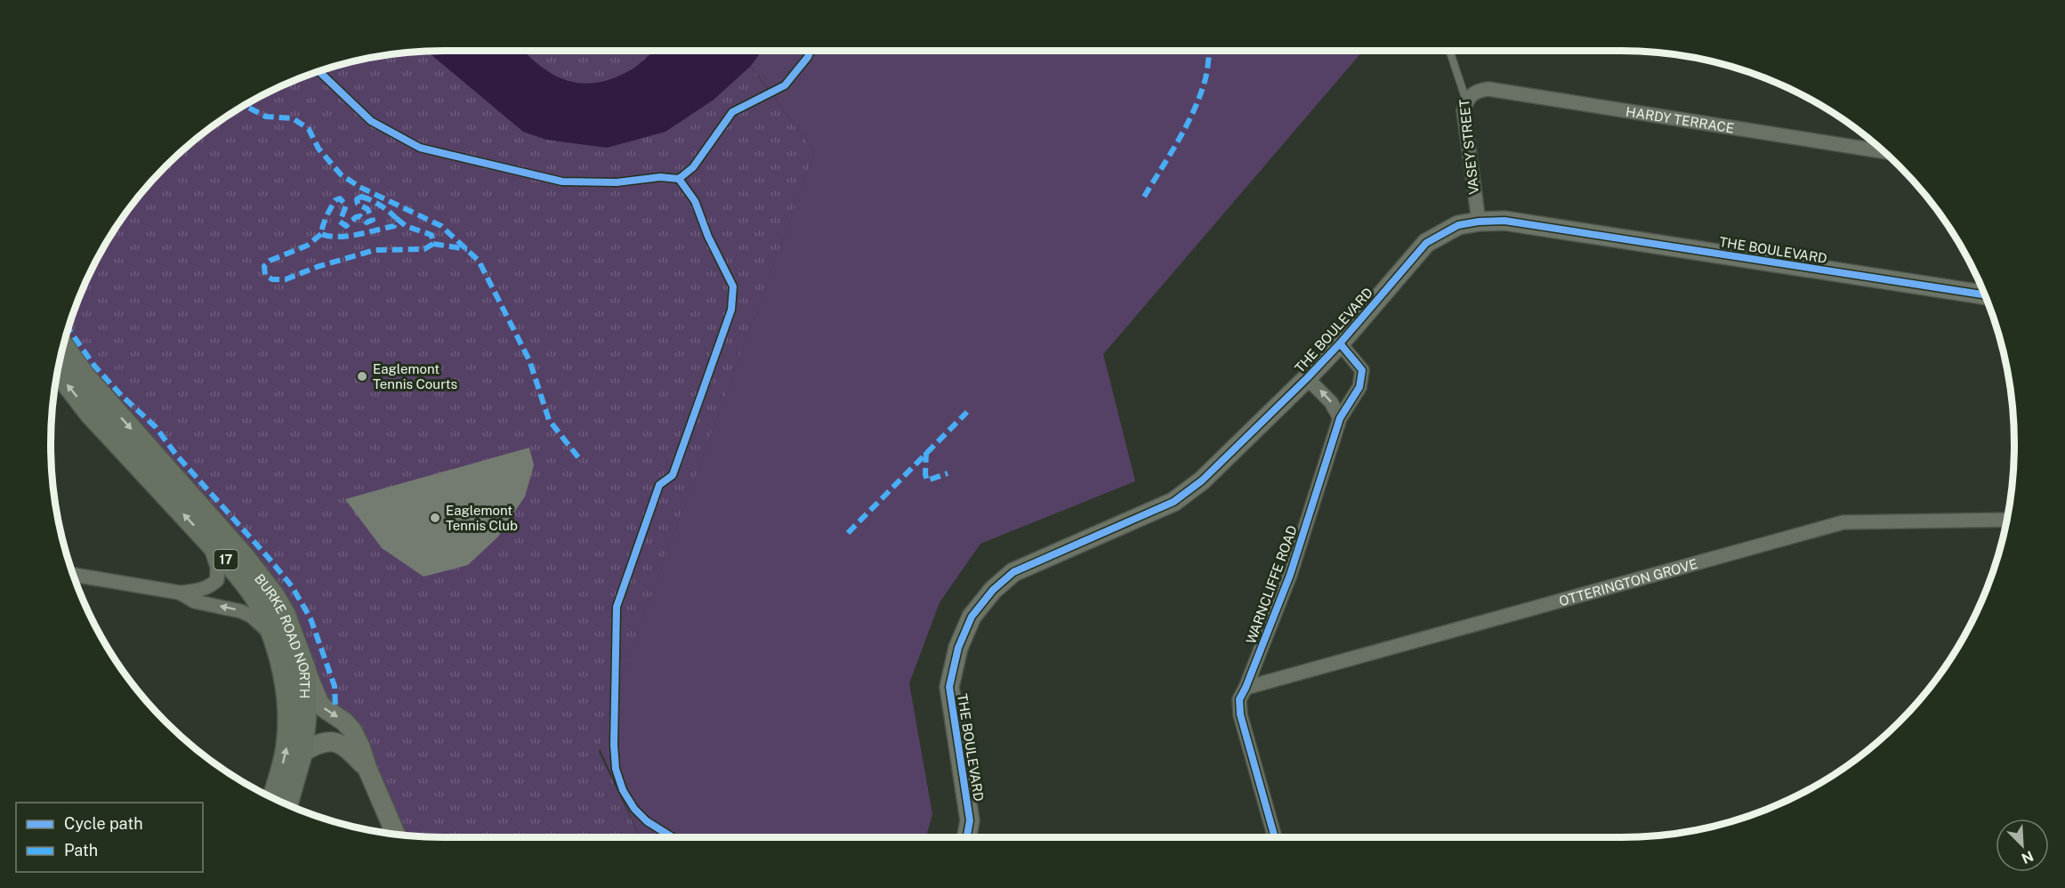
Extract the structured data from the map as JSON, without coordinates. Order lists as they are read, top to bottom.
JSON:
{
  "streets": {
    "main road": ["17", "BURKE ROAD NORTH"],
    "street": [
      "HARDY TERRACE",
      "VASEY STREET",
      "THE BOULEVARD",
      "OTTERINGTON GROVE",
      "WARNCLIFFE ROAD"
    ]
  },
  "crossings": [
    ["HARDY TERRACE", "VASEY STREET"],
    ["VASEY STREET", "THE BOULEVARD"],
    ["THE BOULEVARD", "WARNCLIFFE ROAD"],
    ["OTTERINGTON GROVE", "WARNCLIFFE ROAD"]
  ],
  "places": ["Eaglemont Tennis Courts", "Eaglemont Tennis Club"],
  "legend": ["Cycle path", "Path"],
  "north": "bottom right"
}
